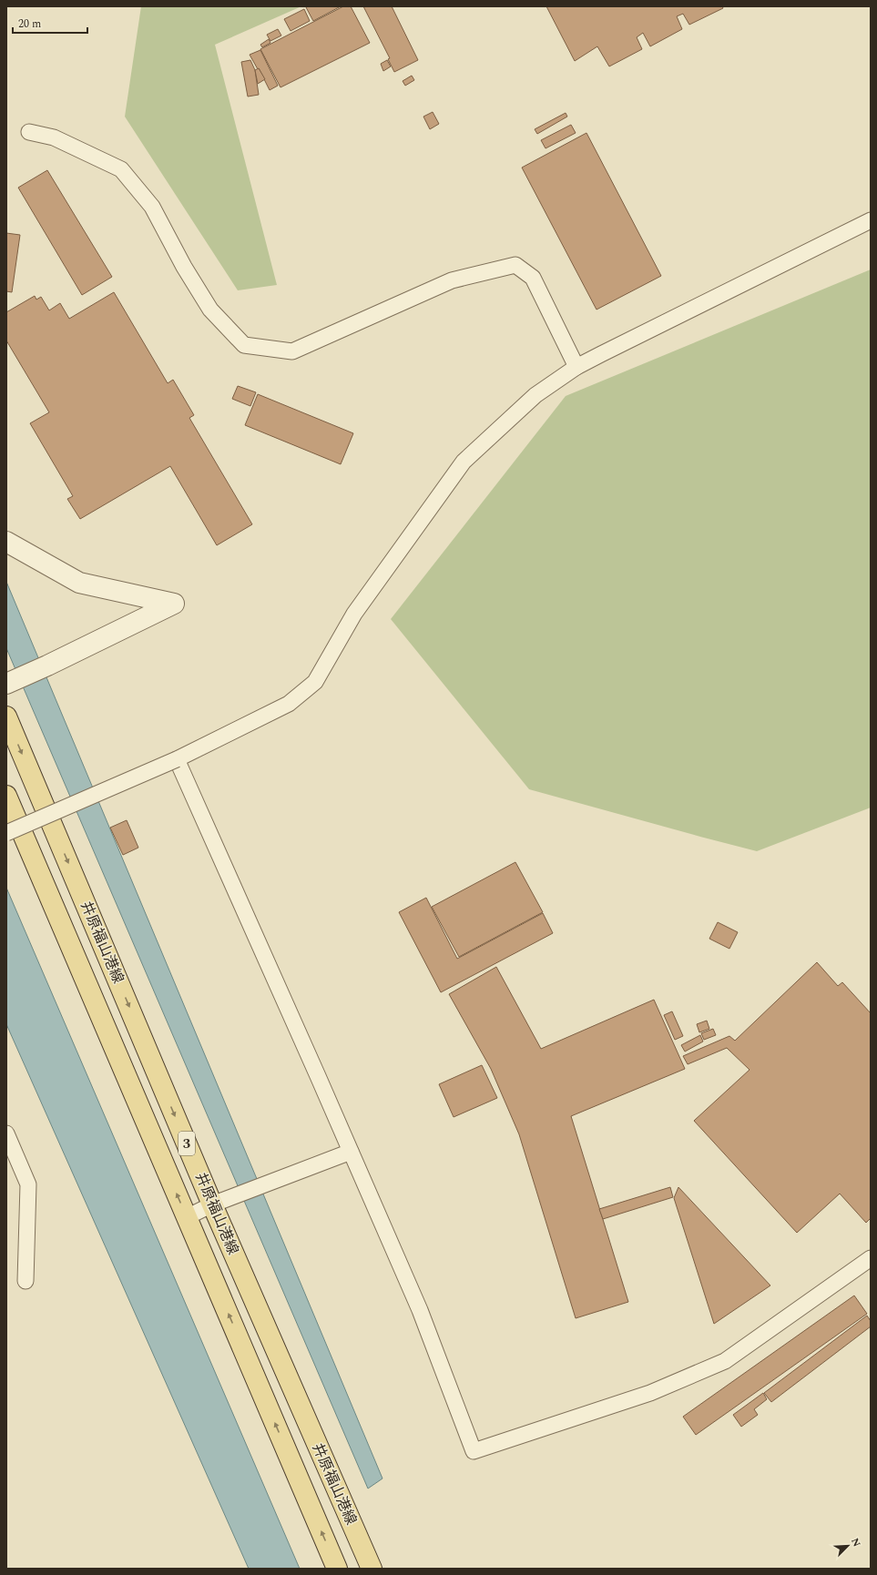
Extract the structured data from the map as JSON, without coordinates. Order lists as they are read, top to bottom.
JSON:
{
  "streets": {
    "main road": ["井原福山港線", "3"]
  },
  "scale_bar": "20 m",
  "north": "top right"
}
